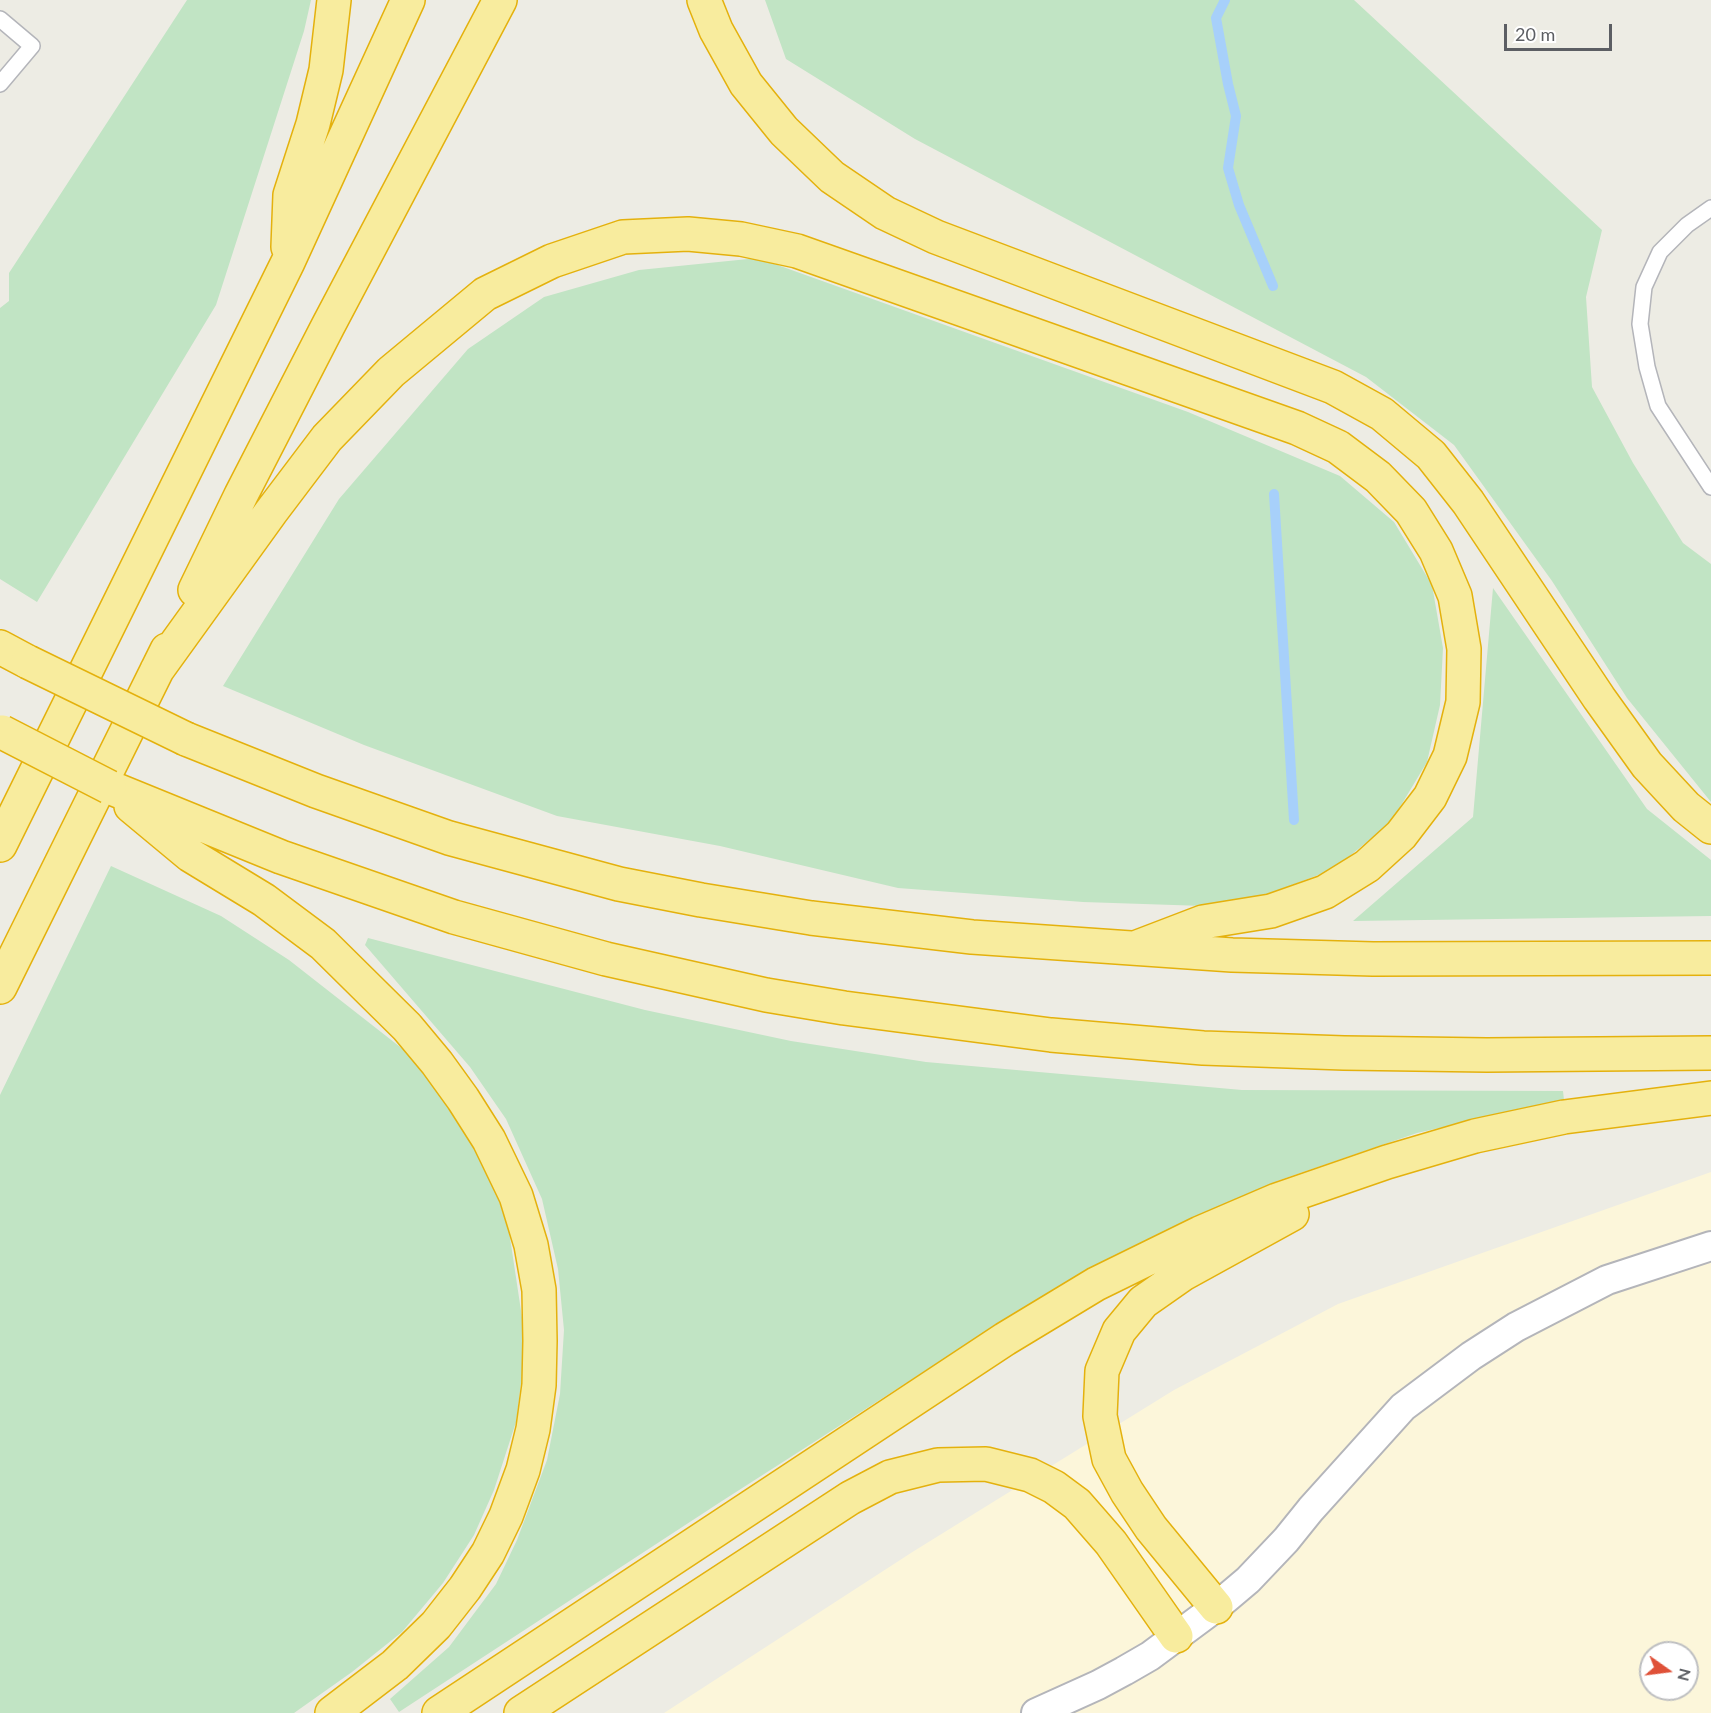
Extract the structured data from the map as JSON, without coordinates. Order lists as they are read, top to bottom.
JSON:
{
  "scale_bar": "20 m",
  "north": "right"
}
